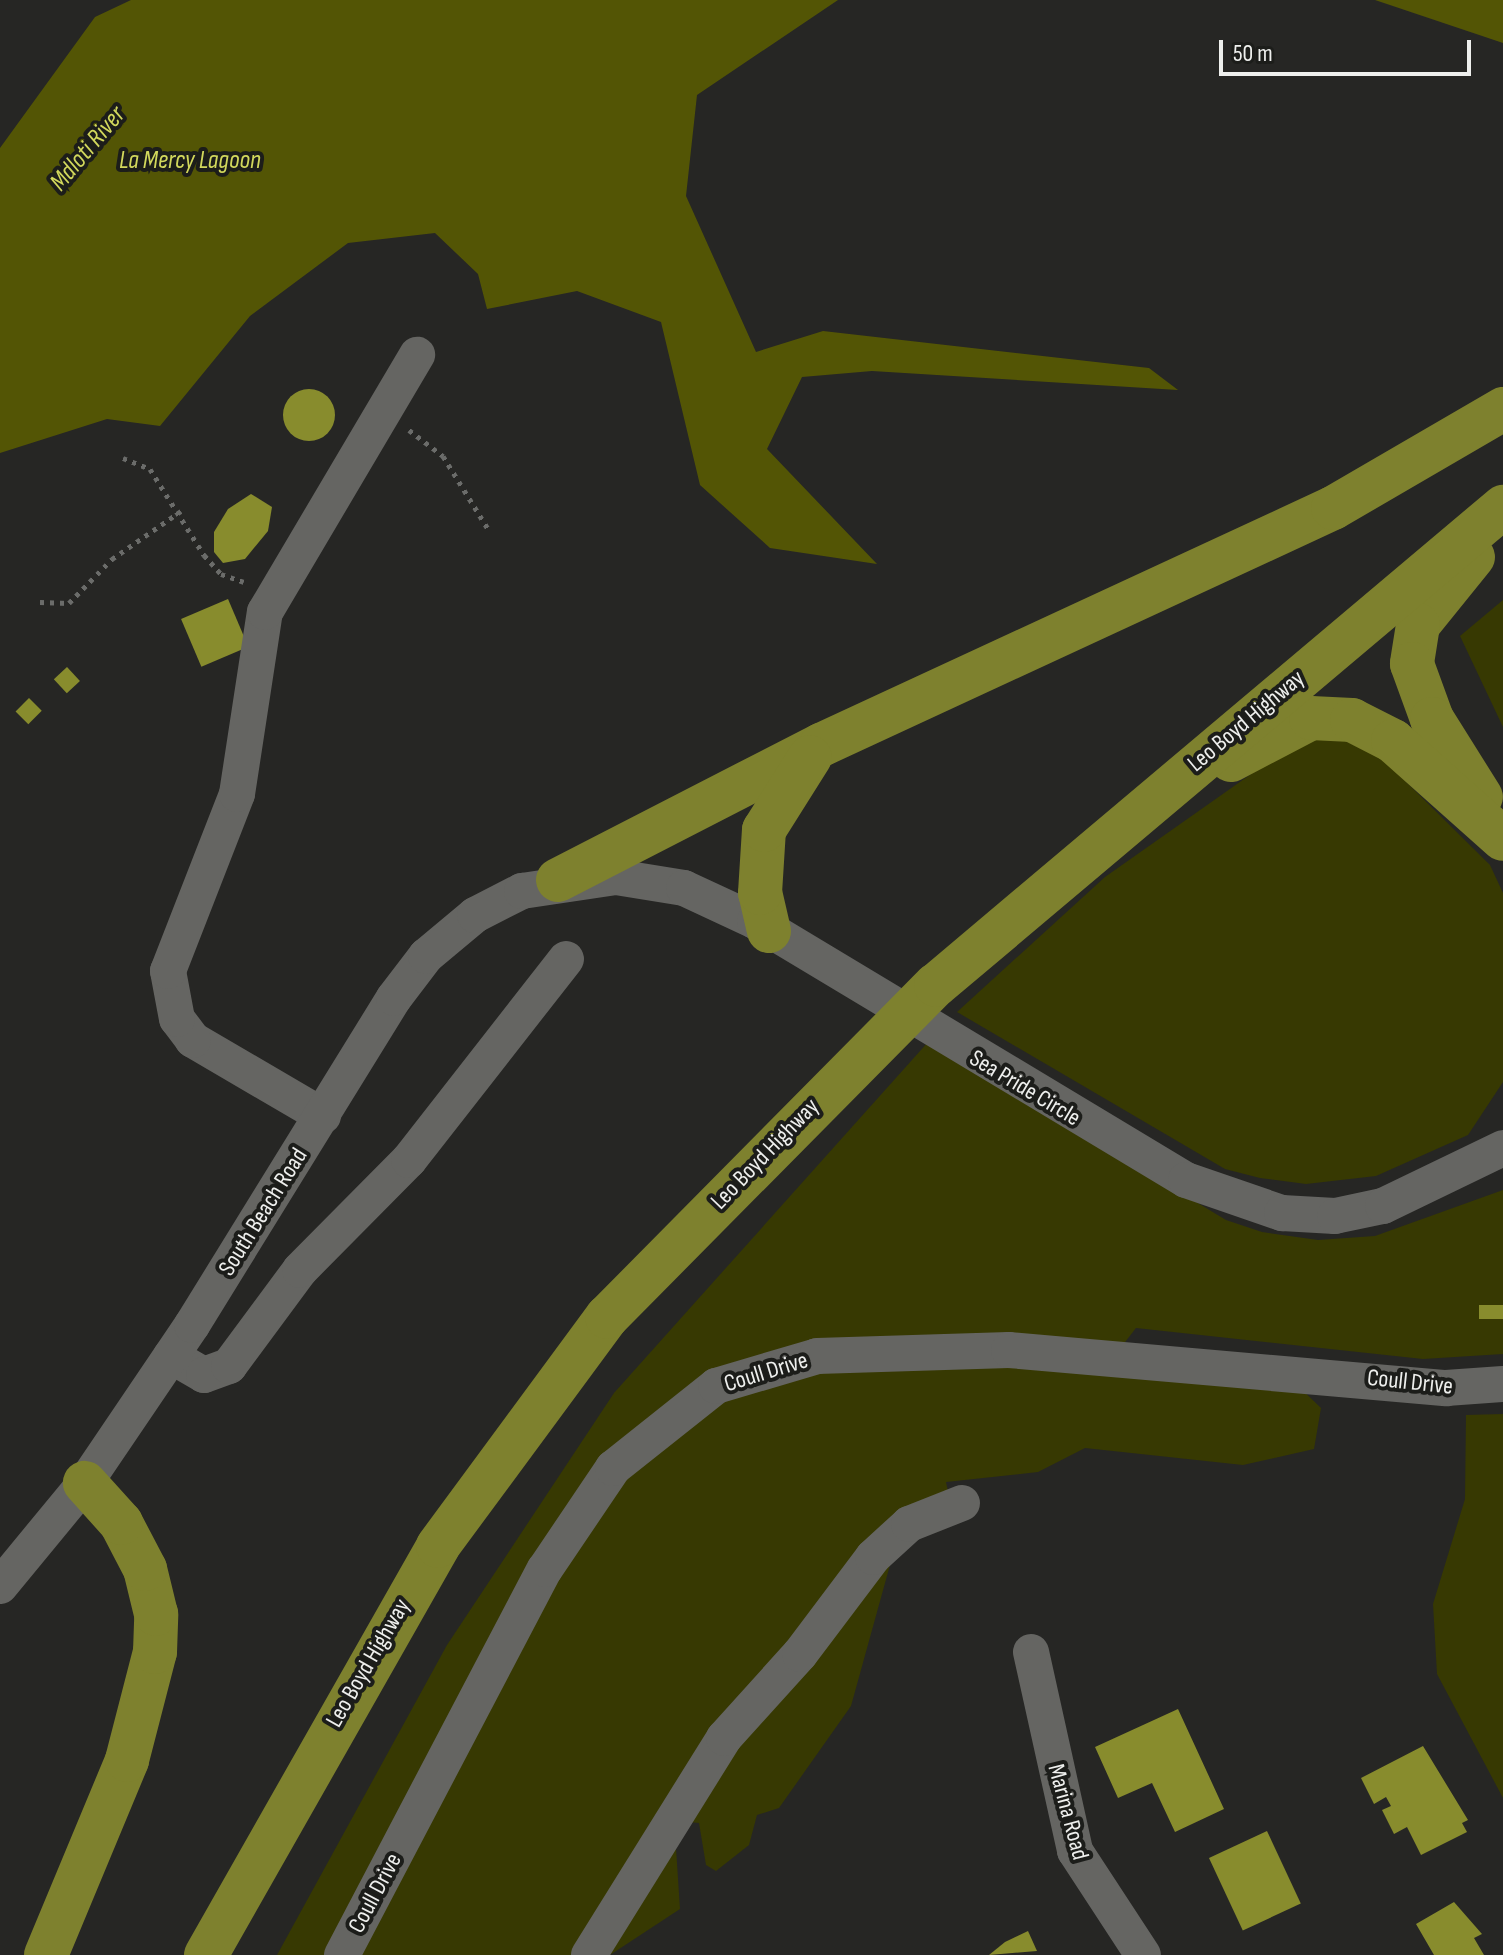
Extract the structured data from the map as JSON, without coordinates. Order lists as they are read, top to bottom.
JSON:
{
  "streets": {
    "main road": ["Leo Boyd Highway"],
    "street": [
      "Sea Pride Circle",
      "South Beach Road",
      "Coull Drive",
      "Marina Road"
    ]
  },
  "crossings": [
    ["Sea Pride Circle", "South Beach Road"]
  ],
  "water": ["Mdloti River", "La Mercy Lagoon"],
  "scale_bar": "50 m"
}
